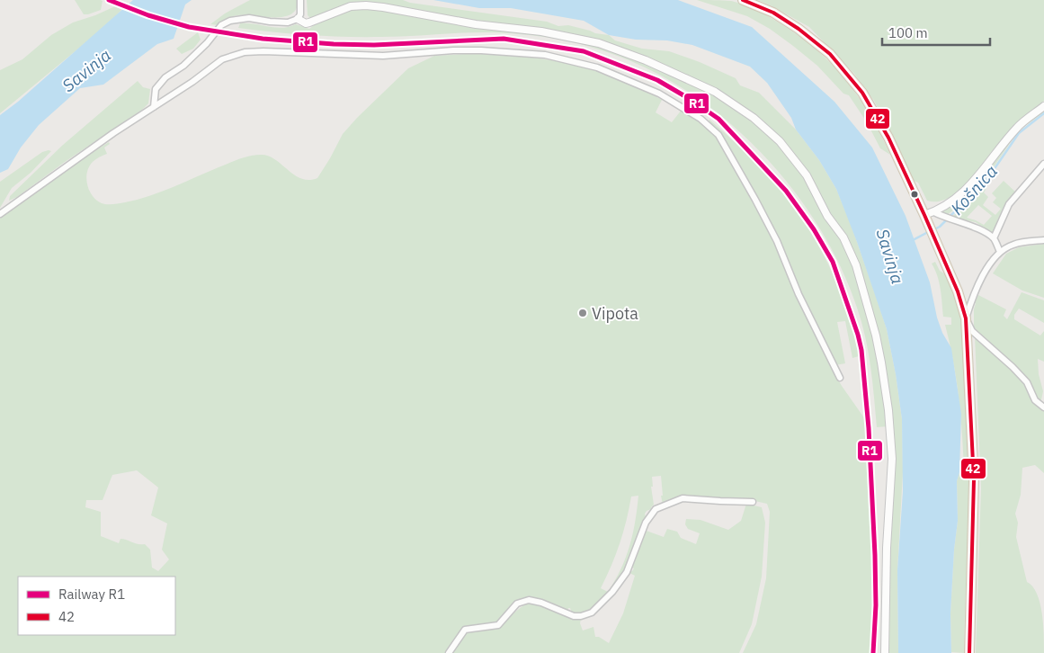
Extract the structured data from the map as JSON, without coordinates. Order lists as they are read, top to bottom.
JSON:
{
  "water": ["Savinja", "Košnica"],
  "places": ["Vipota"],
  "lines": ["rail line R1", "transit line 42"],
  "legend": ["Railway R1", "42"],
  "scale_bar": "100 m"
}
